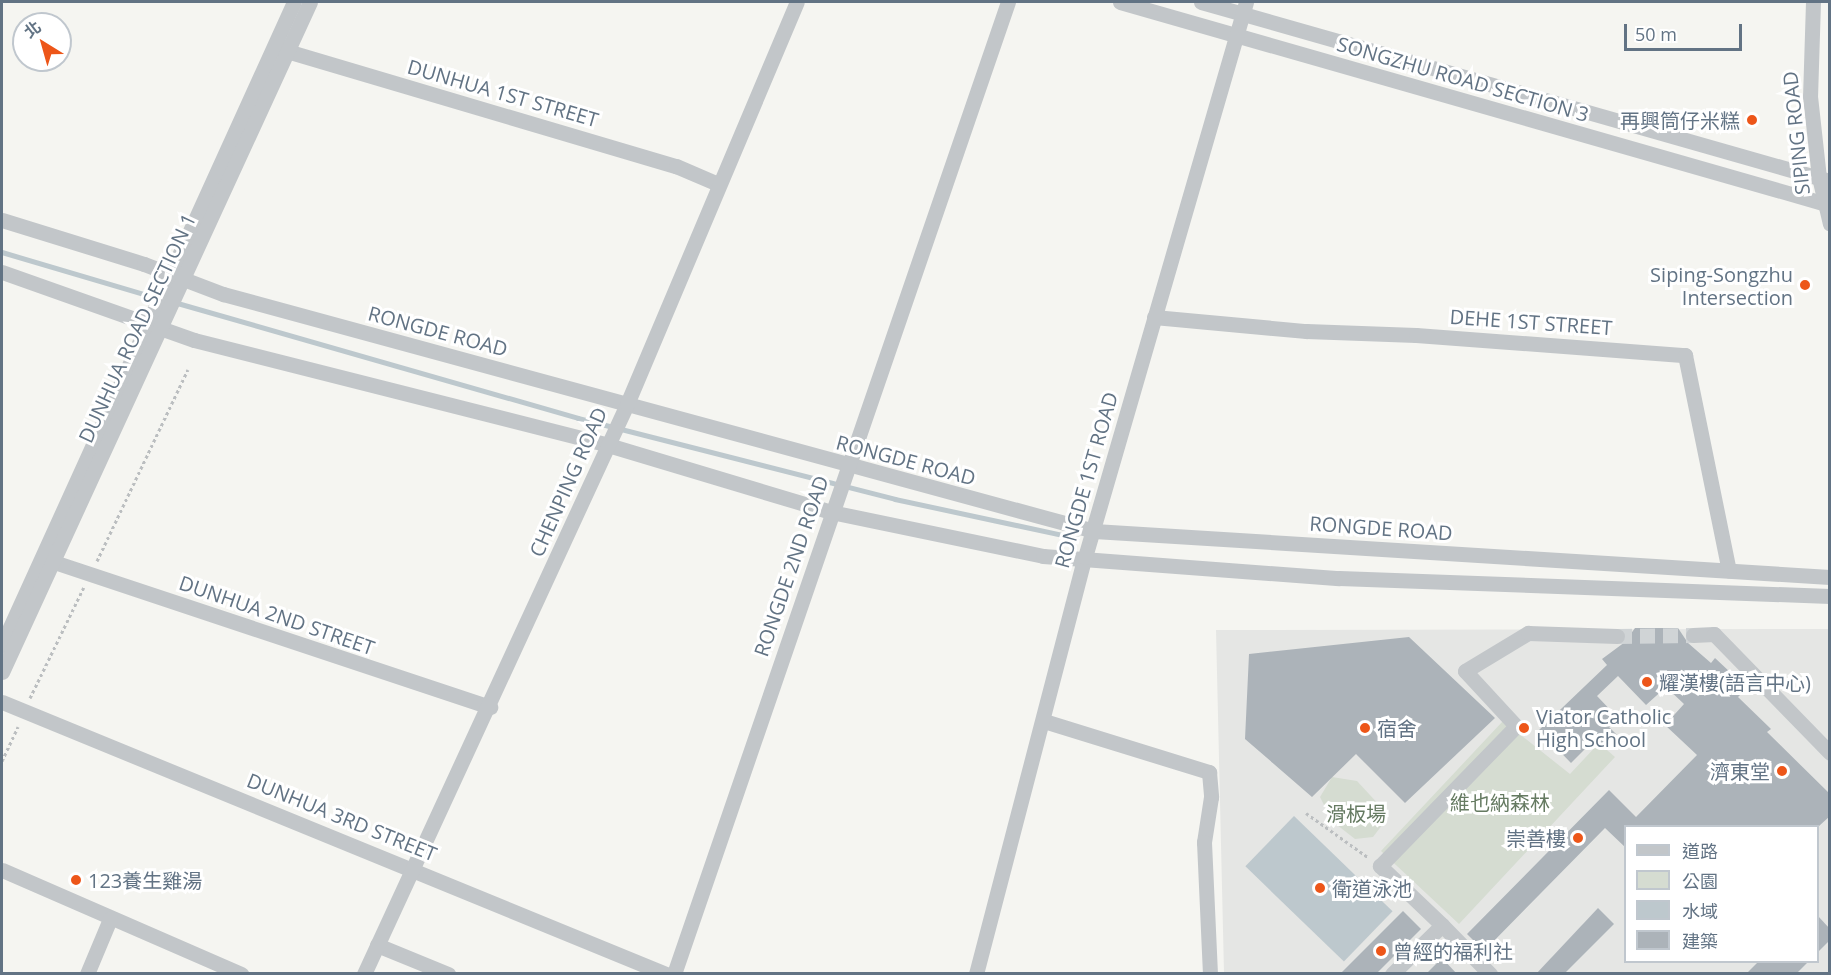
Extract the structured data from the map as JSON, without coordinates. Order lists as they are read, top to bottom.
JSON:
{
  "streets": {
    "street": [
      "SONGZHU ROAD SECTION 3",
      "DUNHUA 1ST STREET",
      "SIPING ROAD",
      "DEHE 1ST STREET",
      "DUNHUA ROAD SECTION 1",
      "RONGDE ROAD",
      "RONGDE 1ST ROAD",
      "CHENPING ROAD",
      "RONGDE 2ND ROAD",
      "DUNHUA 2ND STREET",
      "DUNHUA 3RD STREET"
    ]
  },
  "crossings": [
    ["SONGZHU ROAD SECTION 3", "SIPING ROAD"],
    ["SONGZHU ROAD SECTION 3", "RONGDE 1ST ROAD"],
    ["DUNHUA 1ST STREET", "DUNHUA ROAD SECTION 1"],
    ["DUNHUA 1ST STREET", "CHENPING ROAD"],
    ["DEHE 1ST STREET", "RONGDE ROAD"],
    ["DEHE 1ST STREET", "RONGDE 1ST ROAD"],
    ["DUNHUA ROAD SECTION 1", "RONGDE ROAD"],
    ["DUNHUA ROAD SECTION 1", "DUNHUA 2ND STREET"],
    ["RONGDE ROAD", "RONGDE 1ST ROAD"],
    ["RONGDE ROAD", "CHENPING ROAD"],
    ["RONGDE ROAD", "RONGDE 2ND ROAD"],
    ["CHENPING ROAD", "DUNHUA 2ND STREET"],
    ["CHENPING ROAD", "DUNHUA 3RD STREET"]
  ],
  "parks": ["維也納森林", "滑板場"],
  "places": [
    "再興筒仔米糕",
    "Siping-Songzhu Intersection",
    "耀漢樓(語言中心)",
    "宿舍",
    "Viator Catholic High School",
    "濟東堂",
    "崇善樓",
    "123養生雞湯",
    "衛道泳池",
    "曾經的福利社"
  ],
  "legend": [
    "道路",
    "公園",
    "水域",
    "建築"
  ],
  "scale_bar": "50 m",
  "north": "top left"
}
